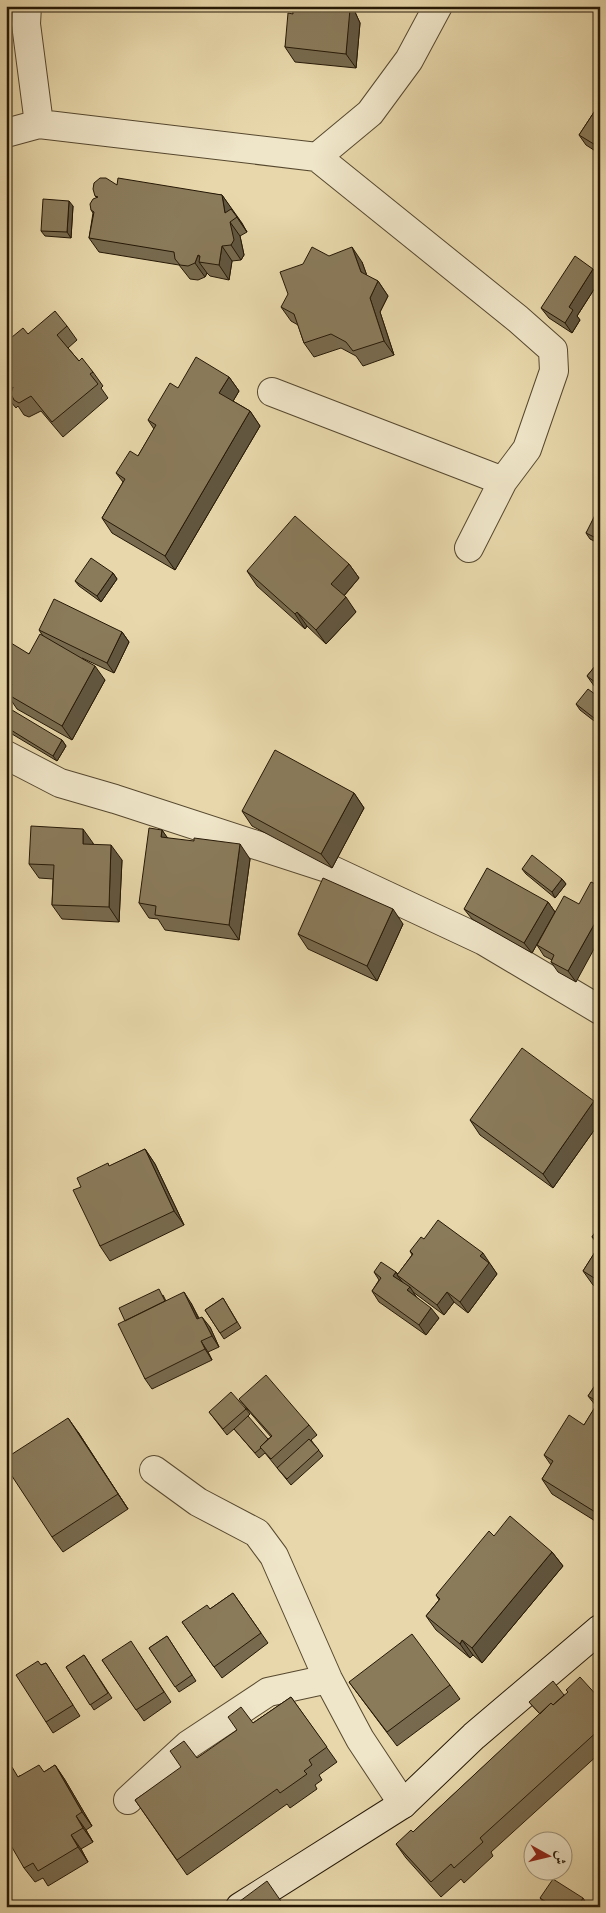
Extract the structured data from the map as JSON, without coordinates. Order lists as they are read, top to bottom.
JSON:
{
  "north": "right"
}
